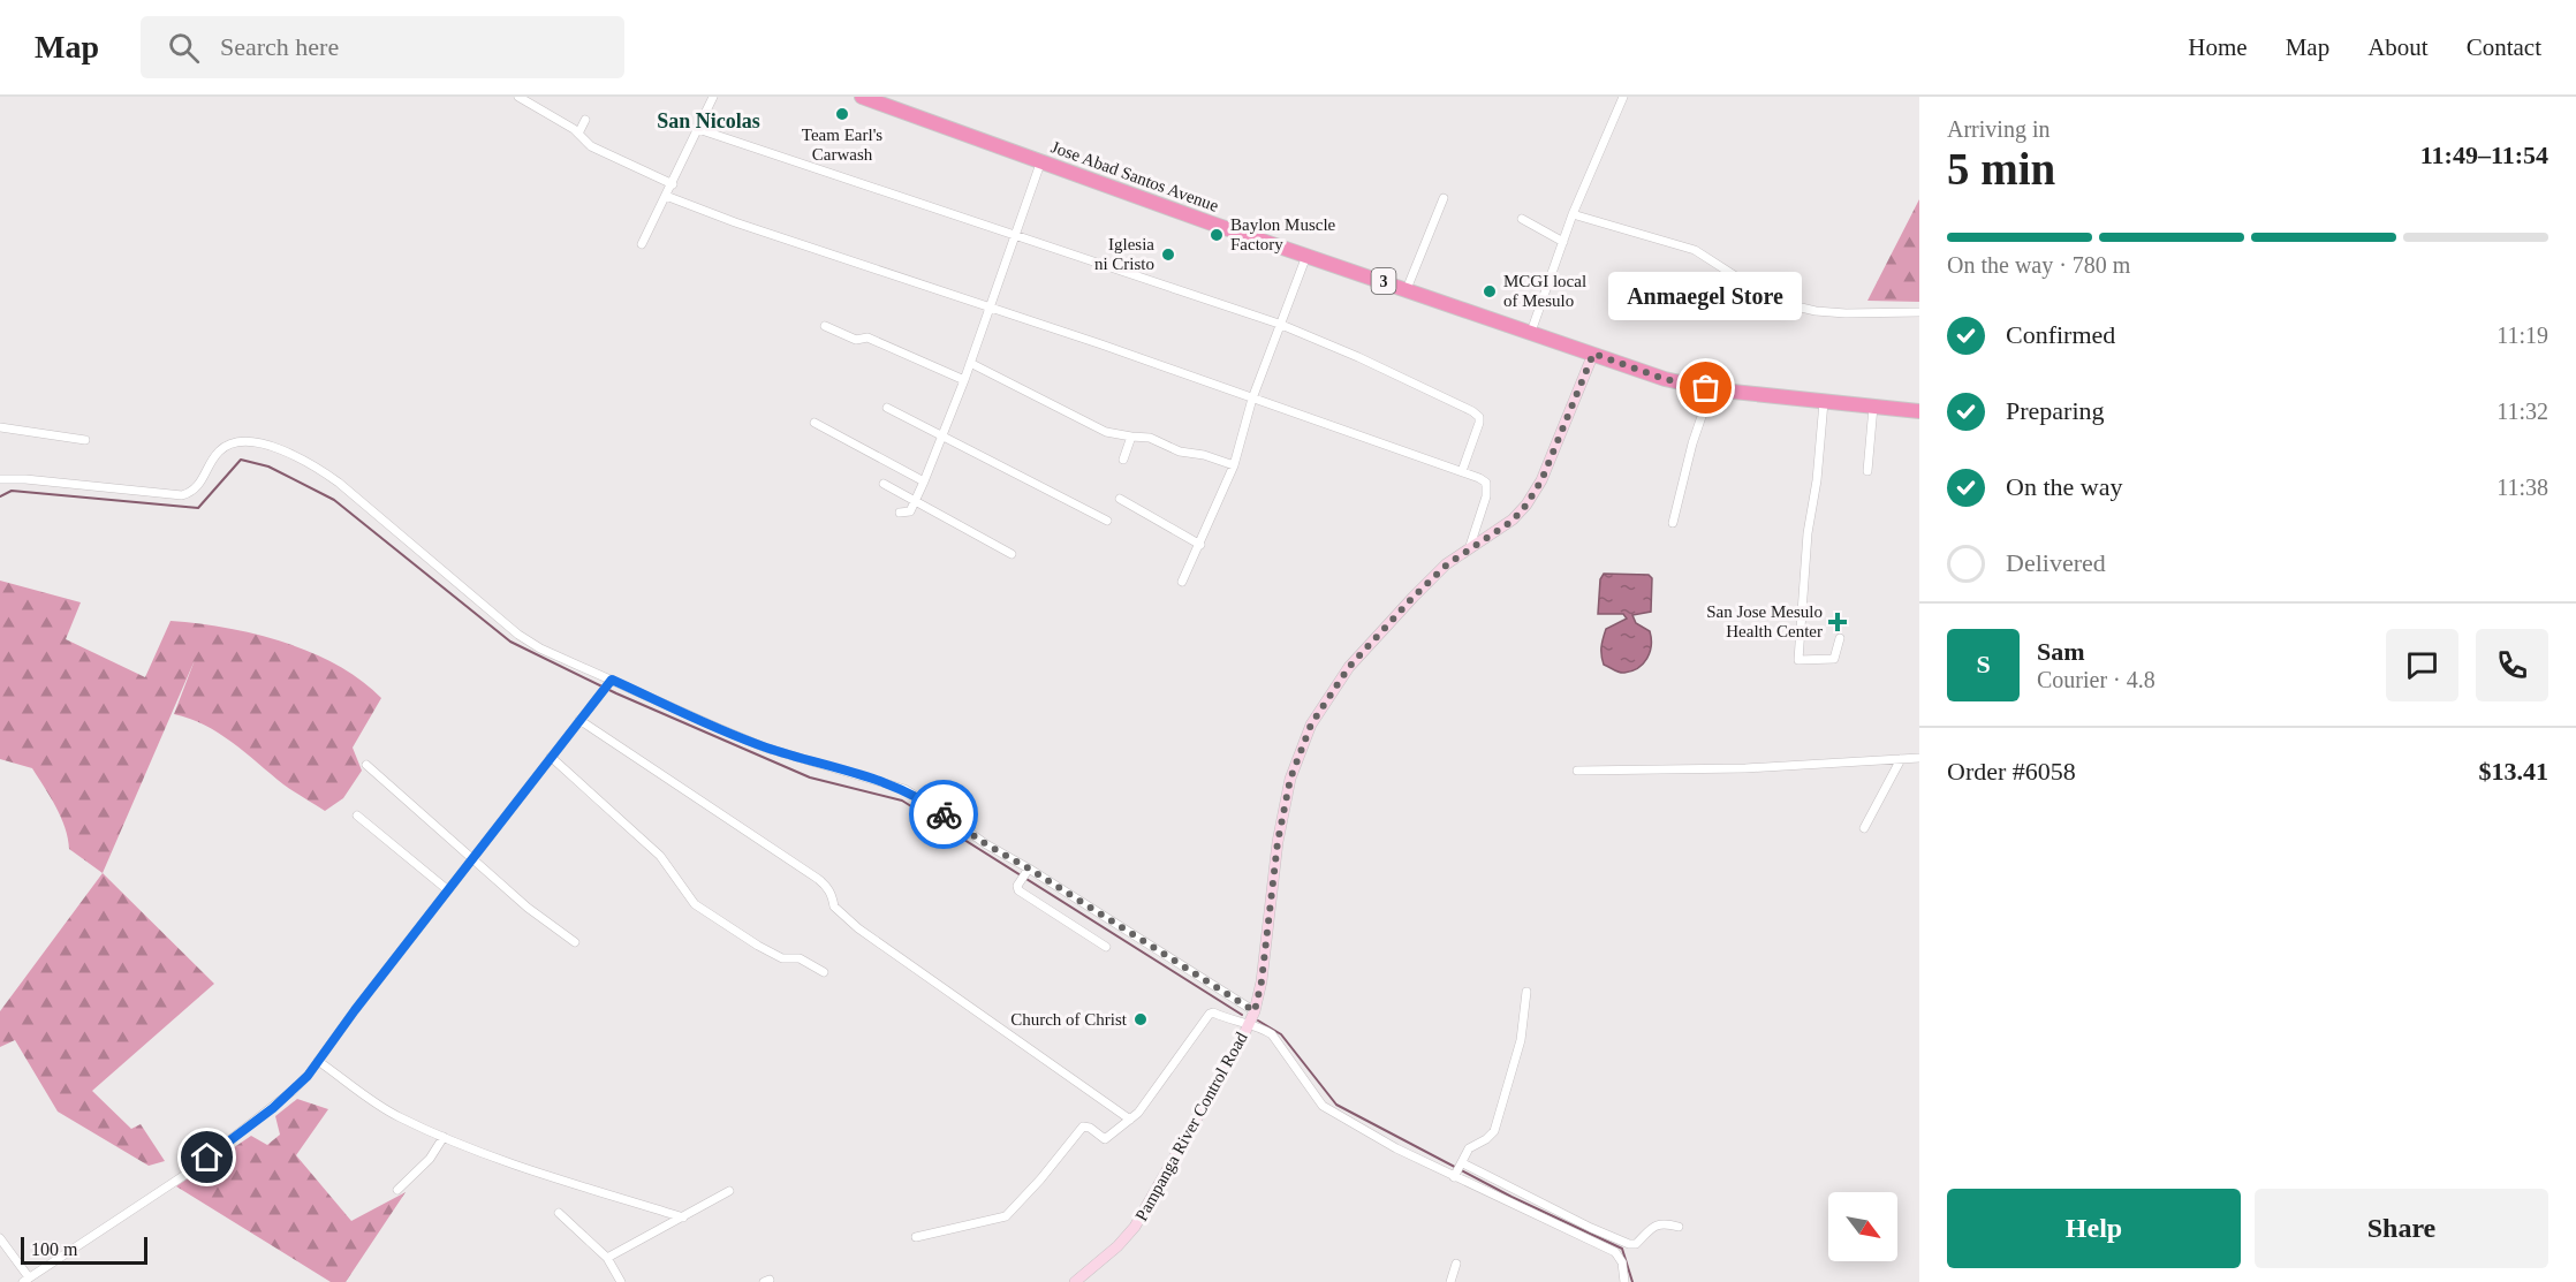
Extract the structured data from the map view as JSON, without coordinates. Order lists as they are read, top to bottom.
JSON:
{
  "streets": {
    "highway": ["Jose Abad Santos Avenue", "3"],
    "main road": ["Pampanga River Control Road"]
  },
  "crossings": [
    ["Jose Abad Santos Avenue", "Pampanga River Control Road"]
  ],
  "districts": ["San Nicolas"],
  "places": {
    "other": [
      "Team Earl's Carwash",
      "Baylon Muscle Factory",
      "Iglesia ni Cristo",
      "MCGI local of Mesulo",
      "Anmaegel Store",
      "Church of Christ"
    ],
    "health": ["San Jose Mesulo Health Center"]
  },
  "scale_bar": "100 m",
  "north": "bottom right",
  "page": {
    "header": "Map",
    "search": "Search here",
    "nav": [
      "Home",
      "Map",
      "About",
      "Contact"
    ],
    "heading": ["5 min", "Arriving in", "11:49–11:54"],
    "panel": [
      "Sam",
      "Courier · 4.8",
      "Order #6058",
      "$13.41"
    ],
    "bar": "On the way · 780 m",
    "bubble": "Anmaegel Store",
    "list": [
      ["Confirmed", "11:19"],
      ["Preparing", "11:32"],
      ["On the way", "11:38"],
      "Delivered"
    ],
    "round": "S",
    "buttons": ["Help", "Share"],
    "scale": "100 m"
  }
}
